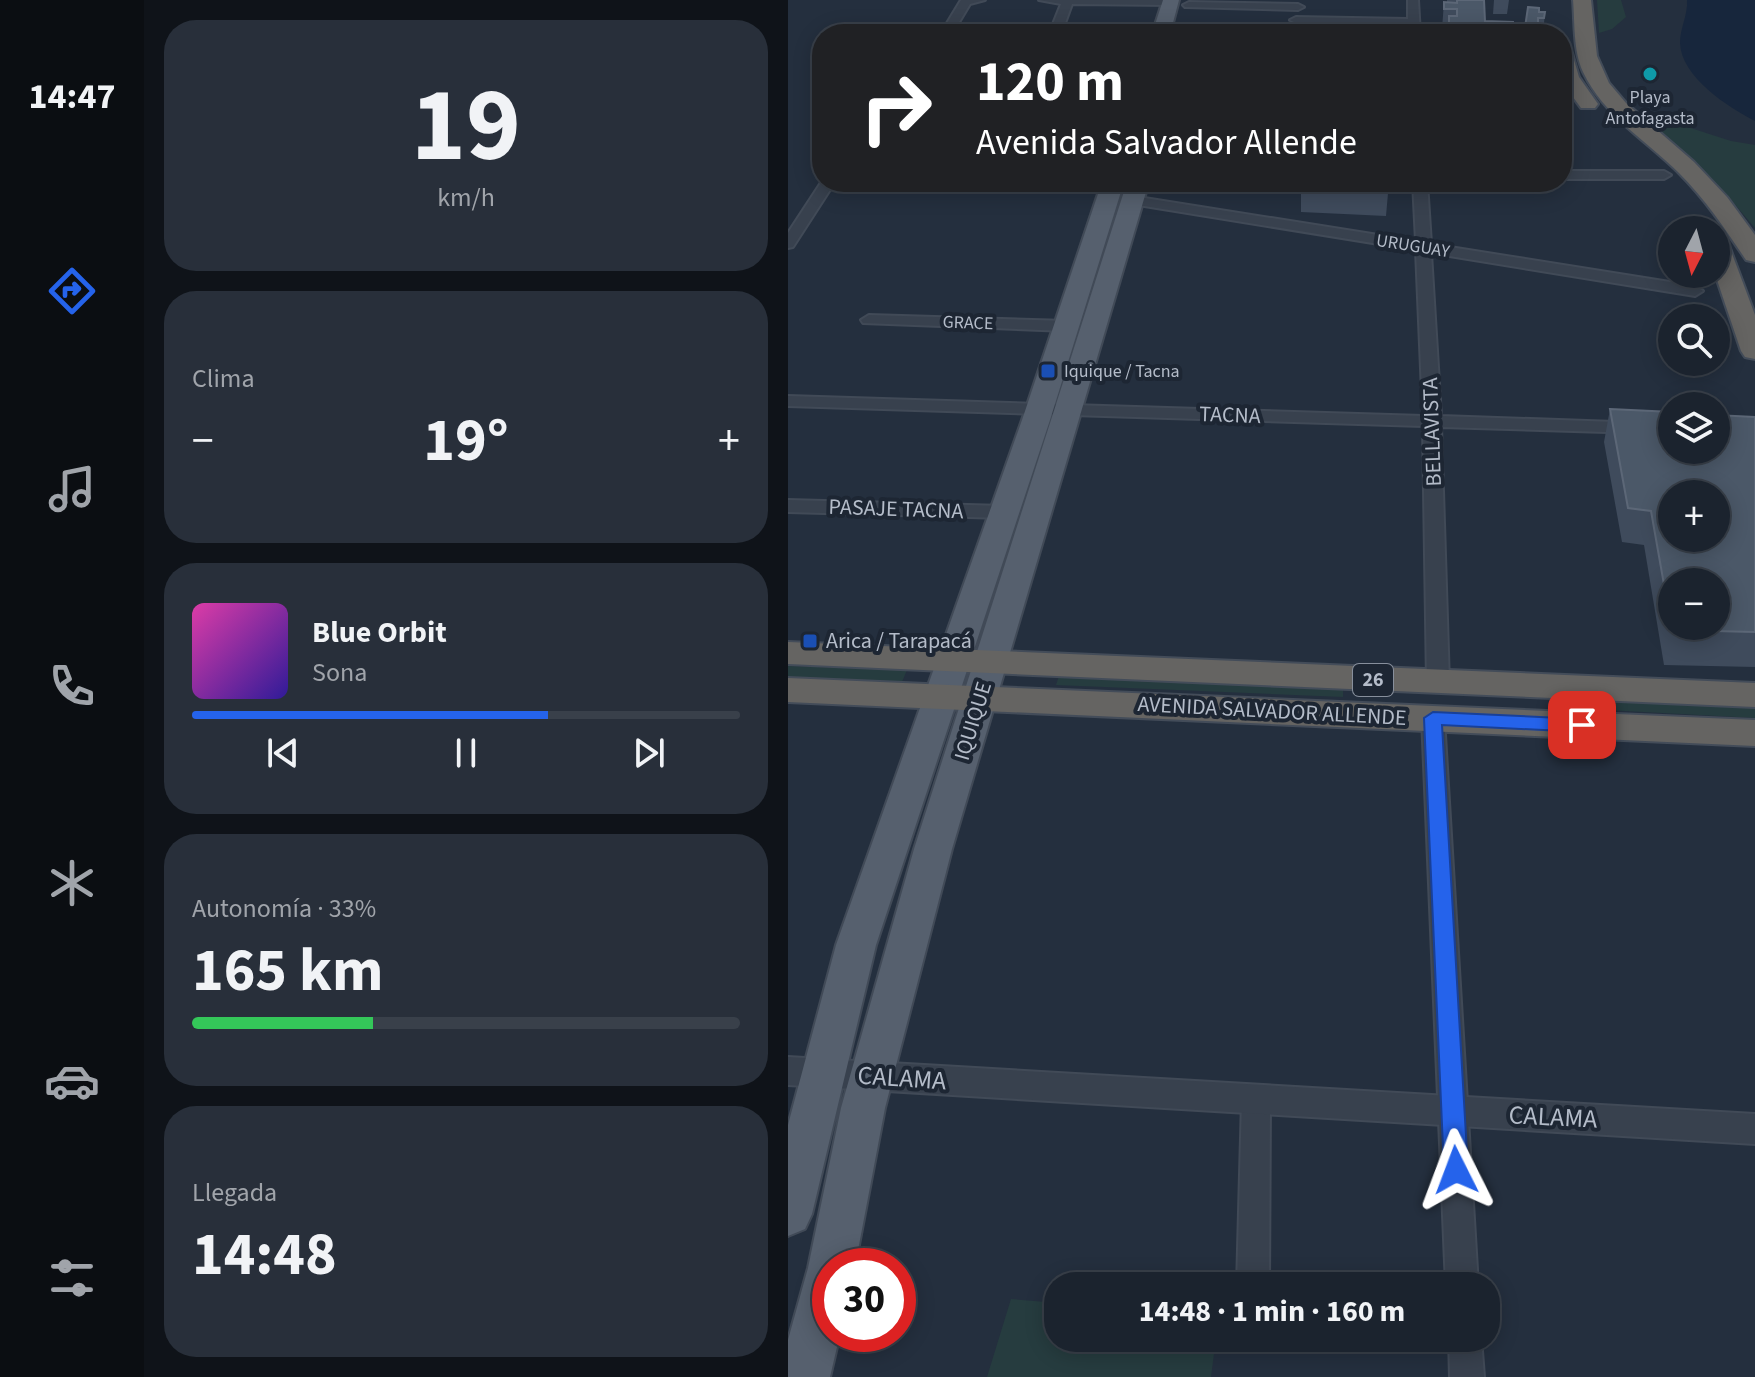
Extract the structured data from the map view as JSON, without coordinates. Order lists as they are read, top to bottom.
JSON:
{
  "streets": {
    "highway": ["26", "AVENIDA SALVADOR ALLENDE"],
    "main road": ["IQUIQUE"],
    "street": [
      "URUGUAY",
      "GRACE",
      "TACNA",
      "BELLAVISTA",
      "PASAJE TACNA",
      "CALAMA"
    ]
  },
  "crossings": [
    ["URUGUAY", "BELLAVISTA"],
    ["GRACE", "IQUIQUE"],
    ["TACNA", "BELLAVISTA"],
    ["TACNA", "IQUIQUE"],
    ["BELLAVISTA", "AVENIDA SALVADOR ALLENDE"],
    ["BELLAVISTA", "CALAMA"],
    ["PASAJE TACNA", "IQUIQUE"],
    ["AVENIDA SALVADOR ALLENDE", "IQUIQUE"],
    ["IQUIQUE", "CALAMA"]
  ],
  "places": {
    "other": ["Playa Antofagasta"],
    "transit": ["Iquique / Tacna", "Arica / Tarapacá"]
  },
  "north": "bottom",
  "page": {
    "tabs": "14:47",
    "tile": [
      ["19", "km/h"],
      "Clima",
      ["Autonomía · 33%", "165 km"],
      ["Llegada", "14:48"]
    ],
    "turn": ["120 m", "Avenida Salvador Allende"],
    "map_buttons": ["+", "−"],
    "heat": ["−", "19°", "+"],
    "song": ["Blue Orbit", "Sona"],
    "limit": "30",
    "trip": "14:48 · 1 min · 160 m"
  }
}
